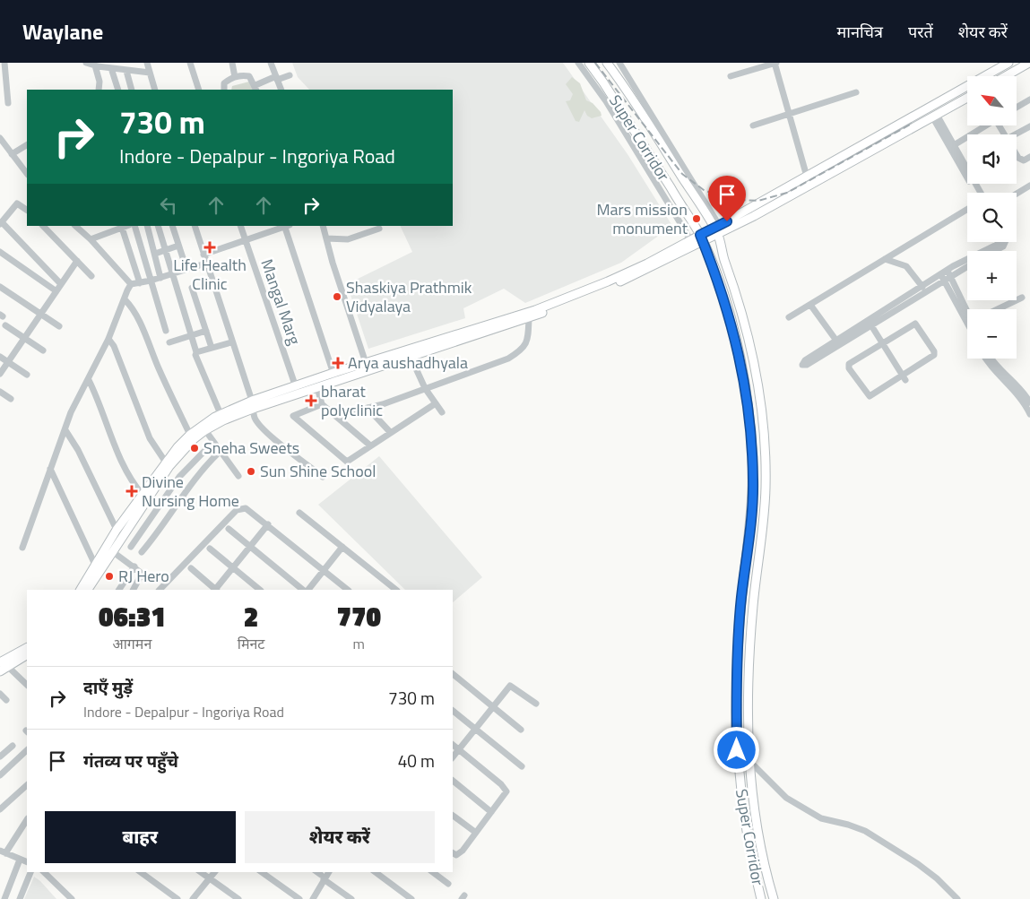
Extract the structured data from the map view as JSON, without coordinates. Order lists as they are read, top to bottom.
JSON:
{
  "streets": {
    "main road": ["Super Corridor"],
    "street": ["Mangal Marg"]
  },
  "places": {
    "other": [
      "Mars mission monument",
      "Shaskiya Prathmik Vidyalaya",
      "Sneha Sweets",
      "Sun Shine School",
      "RJ Hero"
    ],
    "health": [
      "Life Health Clinic",
      "Arya aushadhyala",
      "bharat polyclinic",
      "Divine Nursing Home"
    ]
  },
  "north": "top left",
  "page": {
    "header": "Waylane",
    "nav": ["मानचित्र", "परतें", "शेयर करें"],
    "map_buttons": ["+", "−"],
    "turn": ["730 m", "Indore - Depalpur - Ingoriya Road"],
    "eta": [
      "06:31",
      "आगमन",
      "2",
      "मिनट",
      "770",
      "m"
    ],
    "list": [
      {
        "name": "दाएँ मुड़ें",
        "note": "Indore - Depalpur - Ingoriya Road",
        "value": "730 m"
      },
      {
        "name": "गंतव्य पर पहुँचे",
        "value": "40 m"
      }
    ],
    "buttons": ["बाहर", "शेयर करें"]
  }
}
